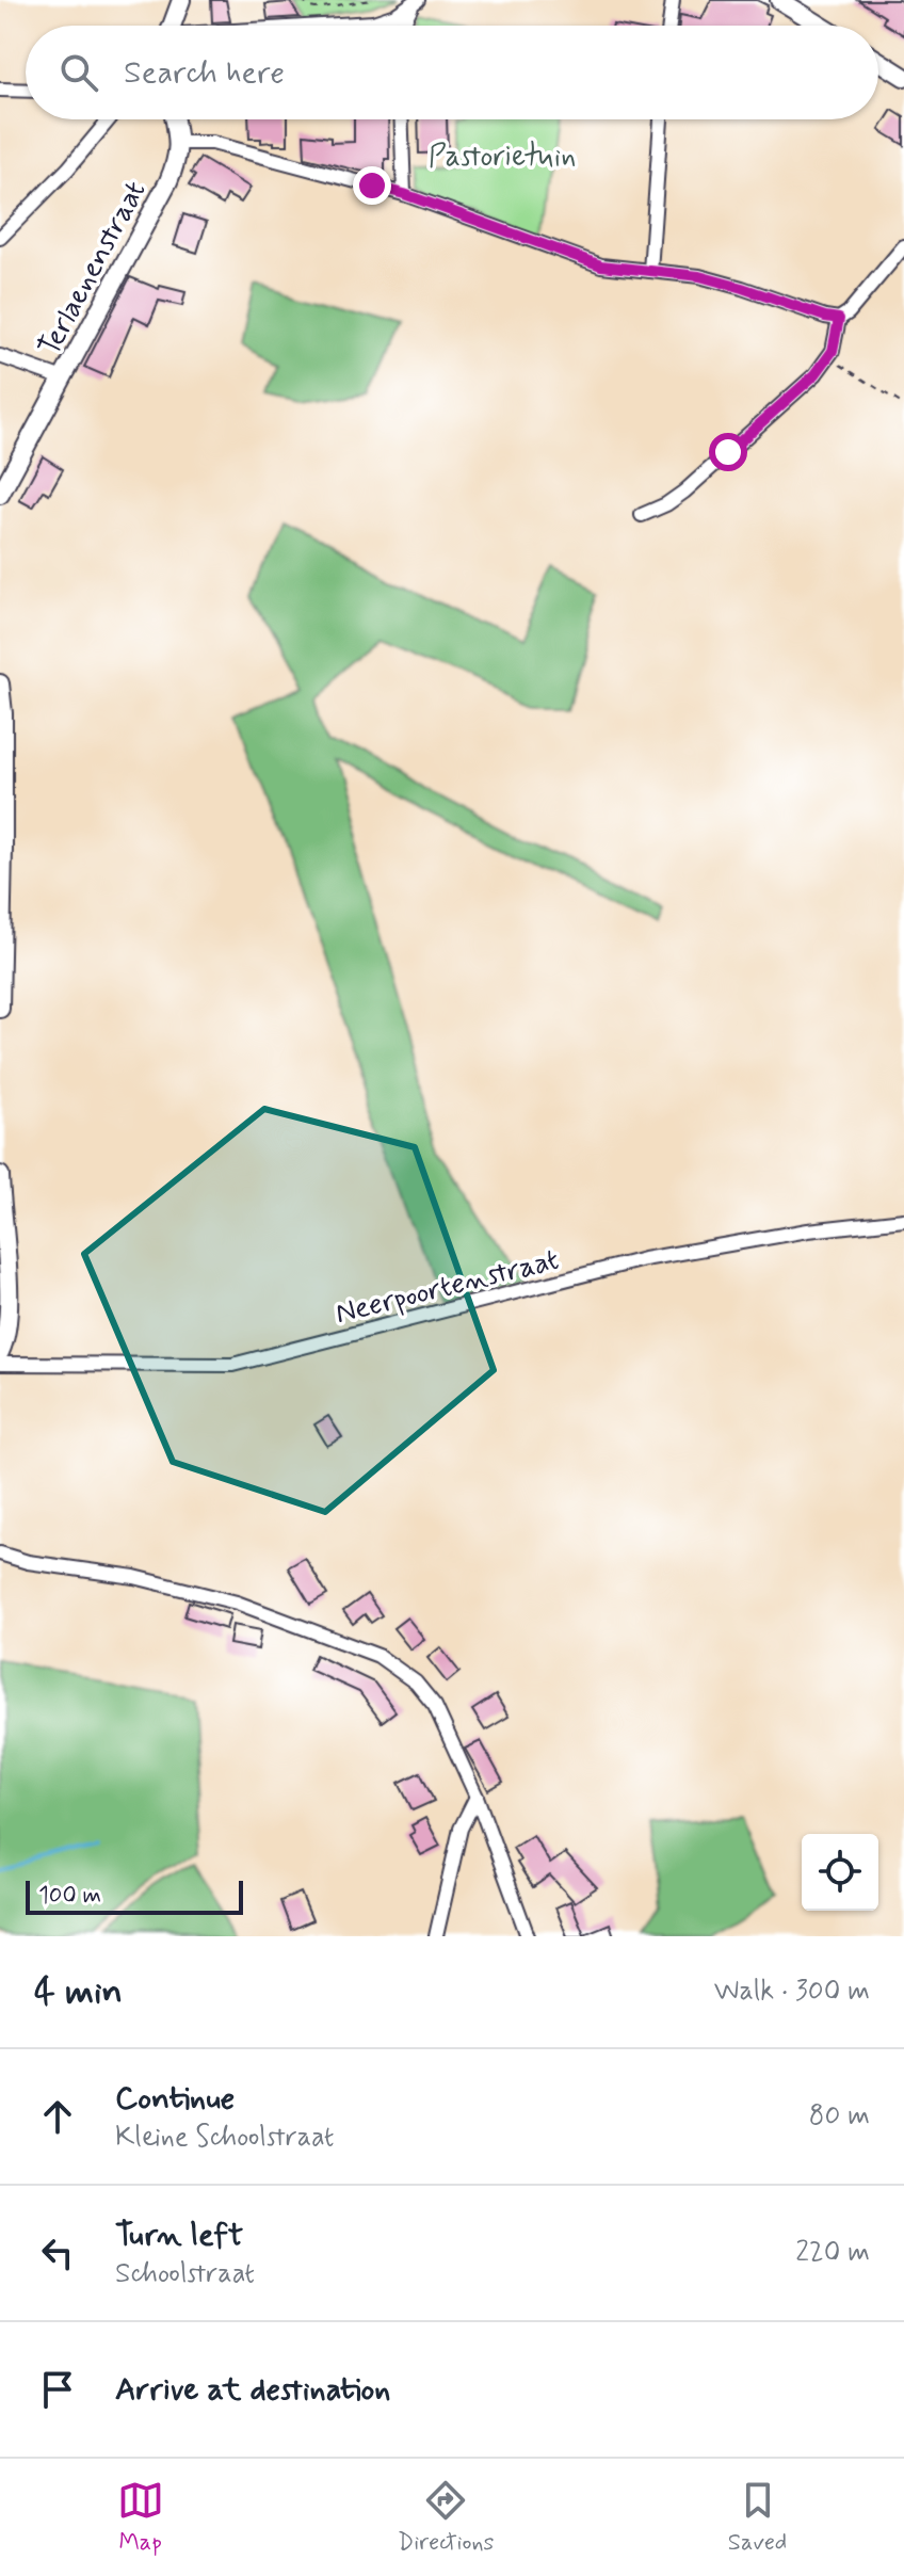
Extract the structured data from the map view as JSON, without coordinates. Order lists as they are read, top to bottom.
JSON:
{
  "streets": {
    "street": ["Terlaenenstraat", "Neerpoortenstraat"]
  },
  "parks": ["Pastorietuin"],
  "scale_bar": "100 m",
  "page": {
    "search": "Search here",
    "scale": "100 m",
    "heading": ["4 min", "Walk · 300 m"],
    "list": [
      ["Continue", "Kleine Schoolstraat", "80 m"],
      ["Turn left", "Schoolstraat", "220 m"],
      "Arrive at destination"
    ],
    "nav": ["Map", "Directions", "Saved"]
  }
}
